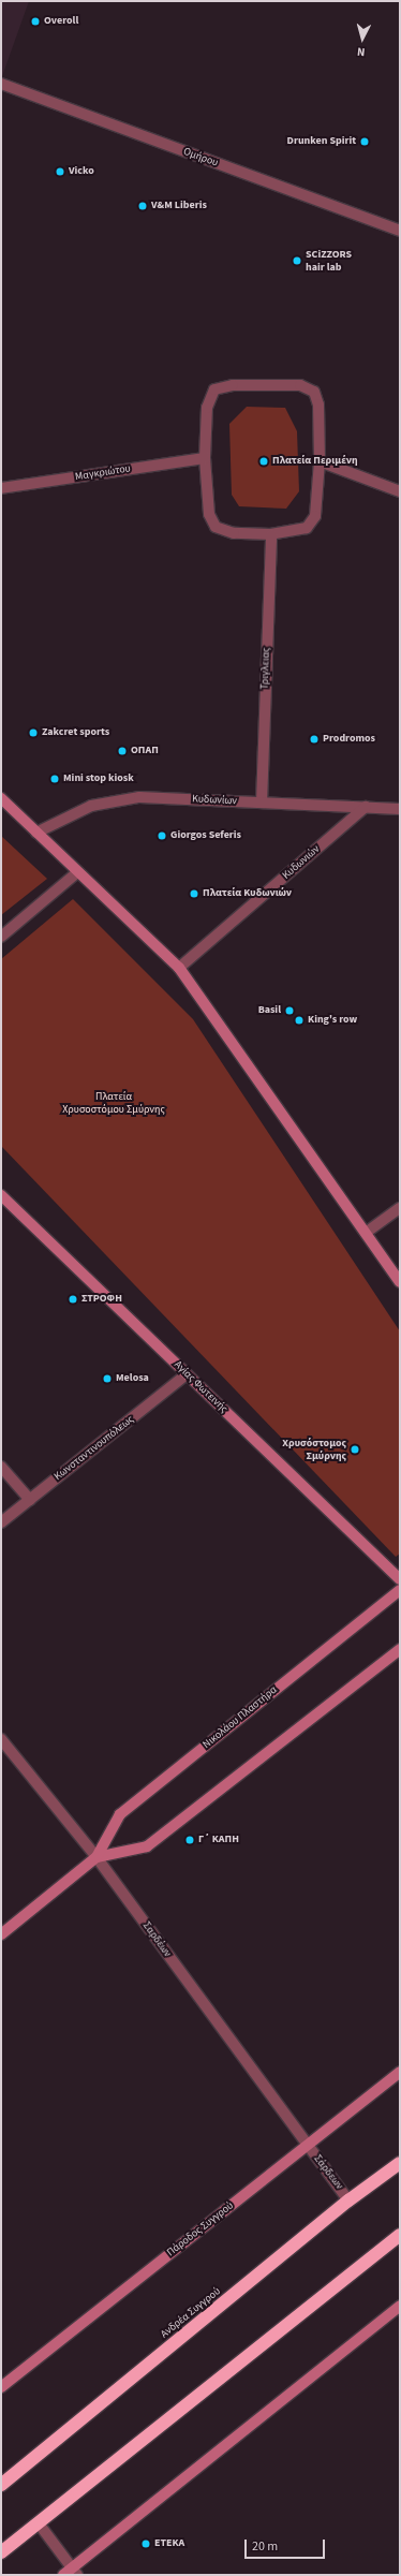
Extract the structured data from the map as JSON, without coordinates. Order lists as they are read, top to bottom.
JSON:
{
  "streets": {
    "highway": ["Ανδρέα Συγγρού"],
    "street": [
      "Ομήρου",
      "Μαγκριώτου",
      "Τριγλειας",
      "Κυδωνίων",
      "Κυδωνιών",
      "Αγίας Φωτεινής",
      "Κωνσταντινουπόλεως",
      "Νικολάου Πλαστήρα",
      "Σαρδέων",
      "Σάρδεων",
      "Πάροδος Συγγρού"
    ]
  },
  "crossings": [
    ["Μαγκριώτου", "Τριγλειας"],
    ["Τριγλειας", "Κυδωνίων"],
    ["Κυδωνίων", "Κυδωνιών"],
    ["Αγίας Φωτεινής", "Κωνσταντινουπόλεως"],
    ["Νικολάου Πλαστήρα", "Σαρδέων"],
    ["Σαρδέων", "Σάρδεων"],
    ["Σαρδέων", "Πάροδος Συγγρού"],
    ["Σάρδεων", "Πάροδος Συγγρού"],
    ["Σάρδεων", "Ανδρέα Συγγρού"]
  ],
  "parks": ["Πλατεία Χρυσοστόμου Σμύρνης"],
  "places": [
    "Overoll",
    "Drunken Spirit",
    "Vicko",
    "V&M Liberis",
    "SCiZZORS hair lab",
    "Πλατεία Περιμένη",
    "Zakcret sports",
    "Prodromos",
    "ΟΠΑΠ",
    "Mini stop kiosk",
    "Giorgos Seferis",
    "Πλατεία Κυδωνιών",
    "Basil",
    "King's row",
    "ΣΤΡΟΦΗ",
    "Melosa",
    "Χρυσόστομος Σμύρνης",
    "Γ΄ ΚΑΠΗ",
    "ΕΤΕΚΑ"
  ],
  "scale_bar": "20 m",
  "north": "bottom"
}
